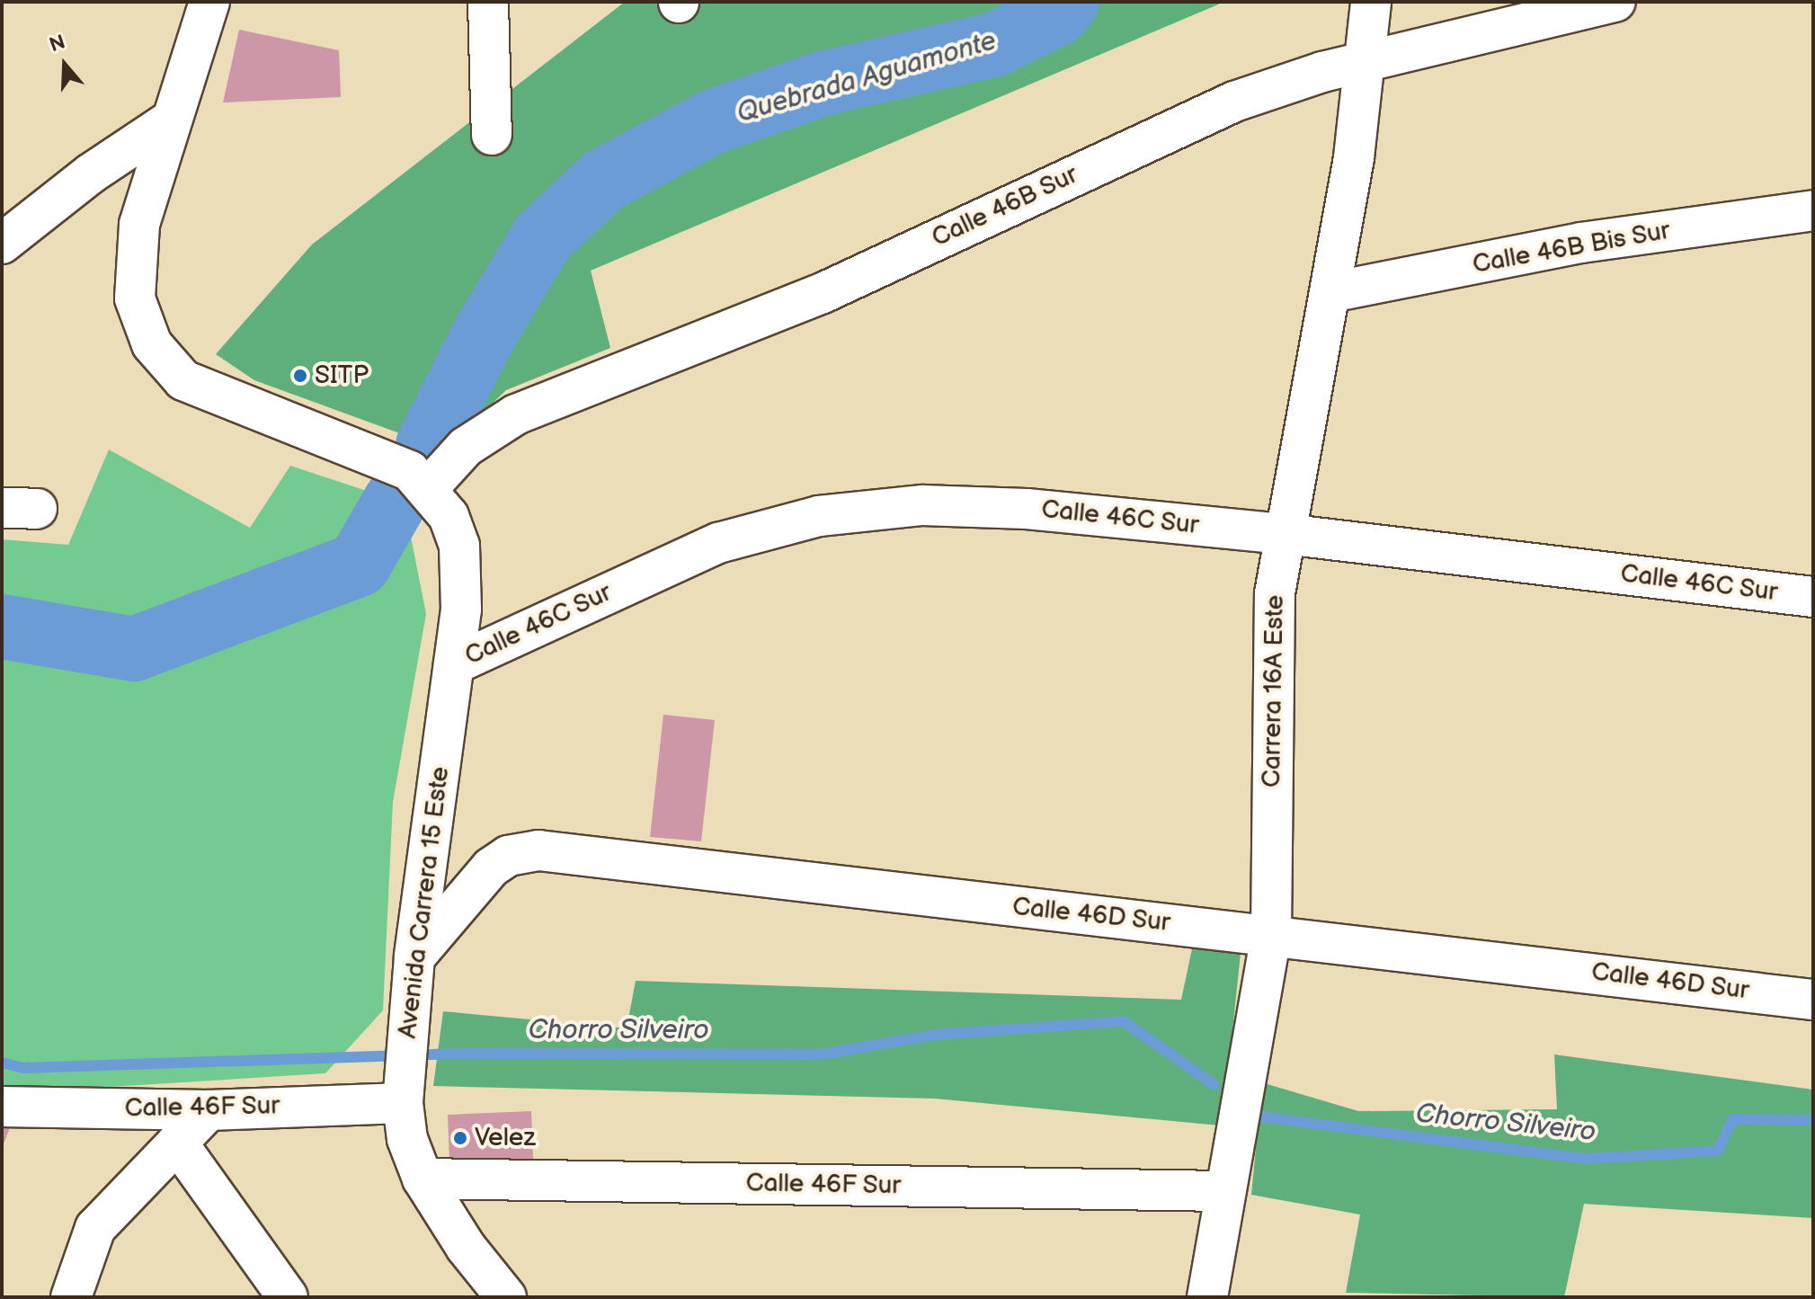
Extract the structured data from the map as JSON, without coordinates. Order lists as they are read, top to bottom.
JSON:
{
  "streets": {
    "street": [
      "Calle 46B Sur",
      "Calle 46B Bis Sur",
      "Calle 46C Sur",
      "Carrera 16A Este",
      "Avenida Carrera 15 Este",
      "Calle 46D Sur",
      "Calle 46F Sur"
    ]
  },
  "crossings": [
    ["Calle 46B Sur", "Carrera 16A Este"],
    ["Calle 46B Sur", "Avenida Carrera 15 Este"],
    ["Calle 46B Bis Sur", "Carrera 16A Este"],
    ["Calle 46C Sur", "Carrera 16A Este"],
    ["Calle 46C Sur", "Avenida Carrera 15 Este"],
    ["Carrera 16A Este", "Calle 46D Sur"],
    ["Carrera 16A Este", "Calle 46F Sur"],
    ["Avenida Carrera 15 Este", "Calle 46D Sur"],
    ["Avenida Carrera 15 Este", "Calle 46F Sur"]
  ],
  "water": ["Quebrada Aguamonte", "Chorro Silveiro"],
  "places": ["SITP", "Velez"],
  "north": "top"
}
